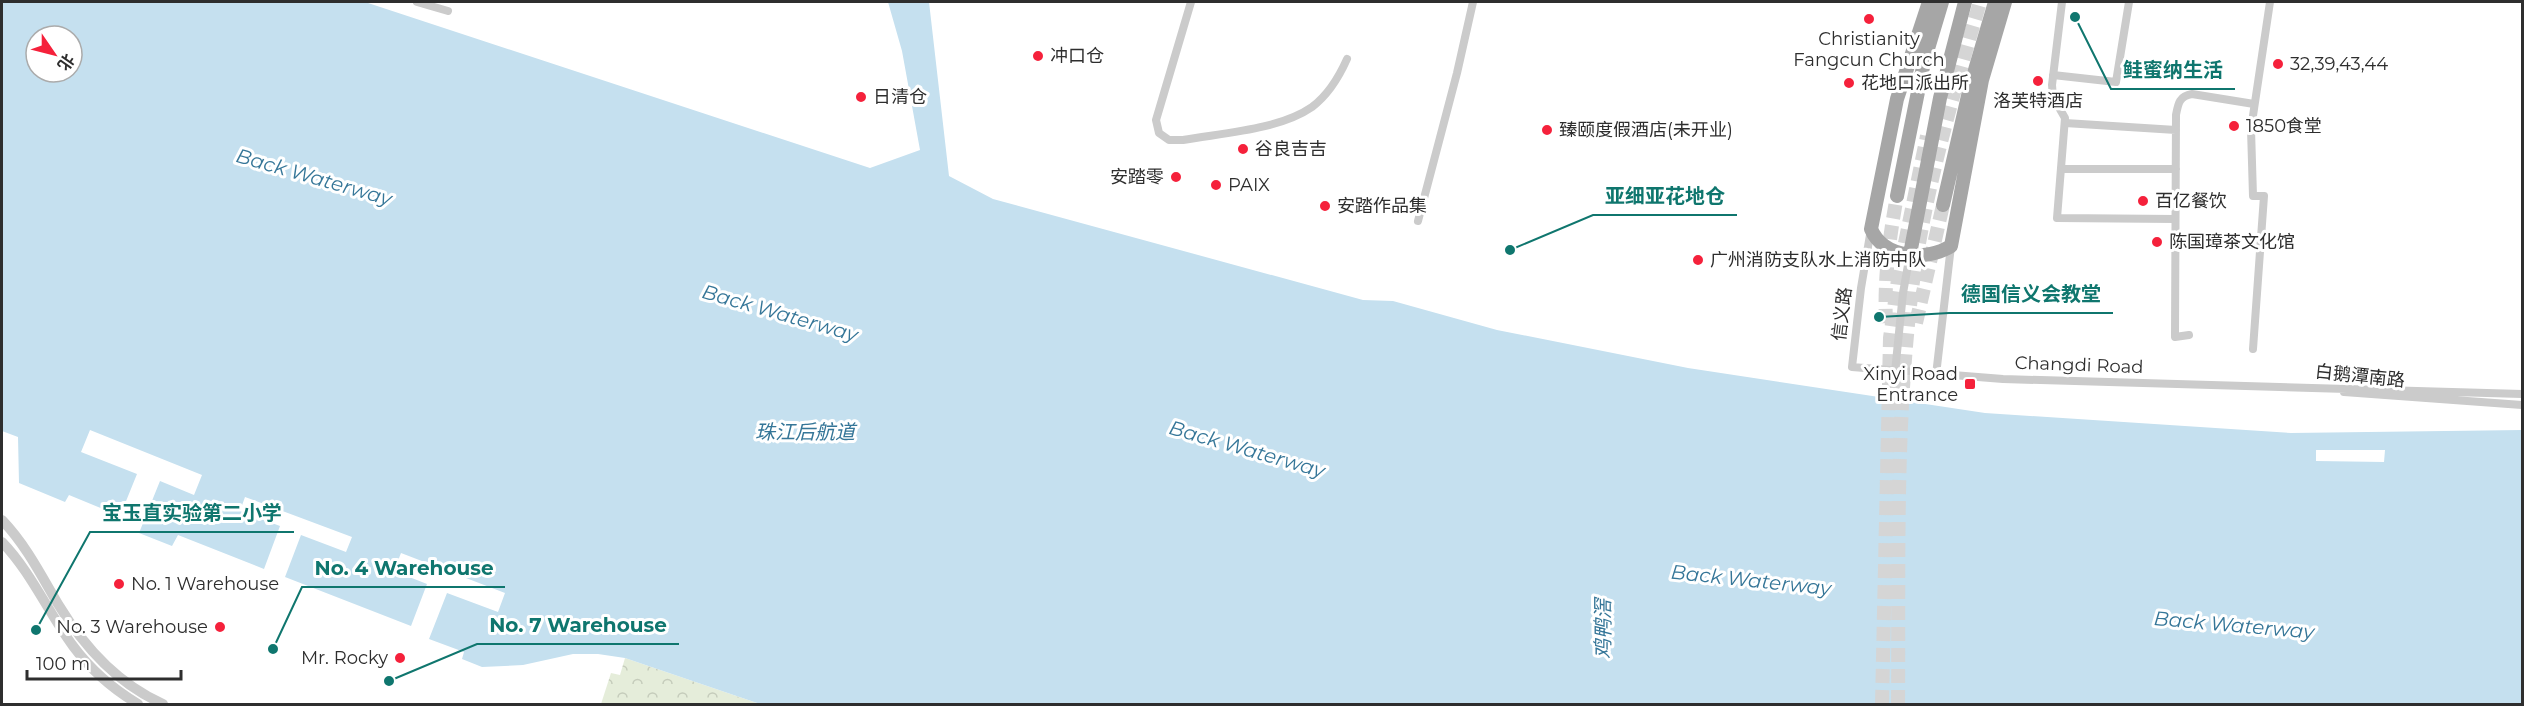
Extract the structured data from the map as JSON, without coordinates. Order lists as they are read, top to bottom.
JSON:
{
  "streets": {
    "street": ["信义路", "Changdi Road", "白鹅潭南路"]
  },
  "crossings": [
    ["信义路", "Changdi Road"],
    ["Changdi Road", "白鹅潭南路"]
  ],
  "water": ["Back Waterway", "珠江后航道", "鸡鸭滘"],
  "places": {
    "other": [
      "鲑蜜纳生活",
      "Christianity Fangcun Church",
      "冲口仓",
      "32,39,43,44",
      "洛芙特酒店",
      "花地口派出所",
      "日清仓",
      "1850食堂",
      "臻颐度假酒店(未开业)",
      "谷良吉吉",
      "安踏零",
      "PAIX",
      "百亿餐饮",
      "安踏作品集",
      "陈国璋茶文化馆",
      "亚细亚花地仓",
      "广州消防支队水上消防中队",
      "德国信义会教堂",
      "No. 1 Warehouse",
      "No. 3 Warehouse",
      "宝玉直实验第二小学",
      "No. 4 Warehouse",
      "Mr. Rocky",
      "No. 7 Warehouse"
    ],
    "transit": ["Xinyi Road Entrance"]
  },
  "scale_bar": "100 m",
  "north": "bottom right"
}
